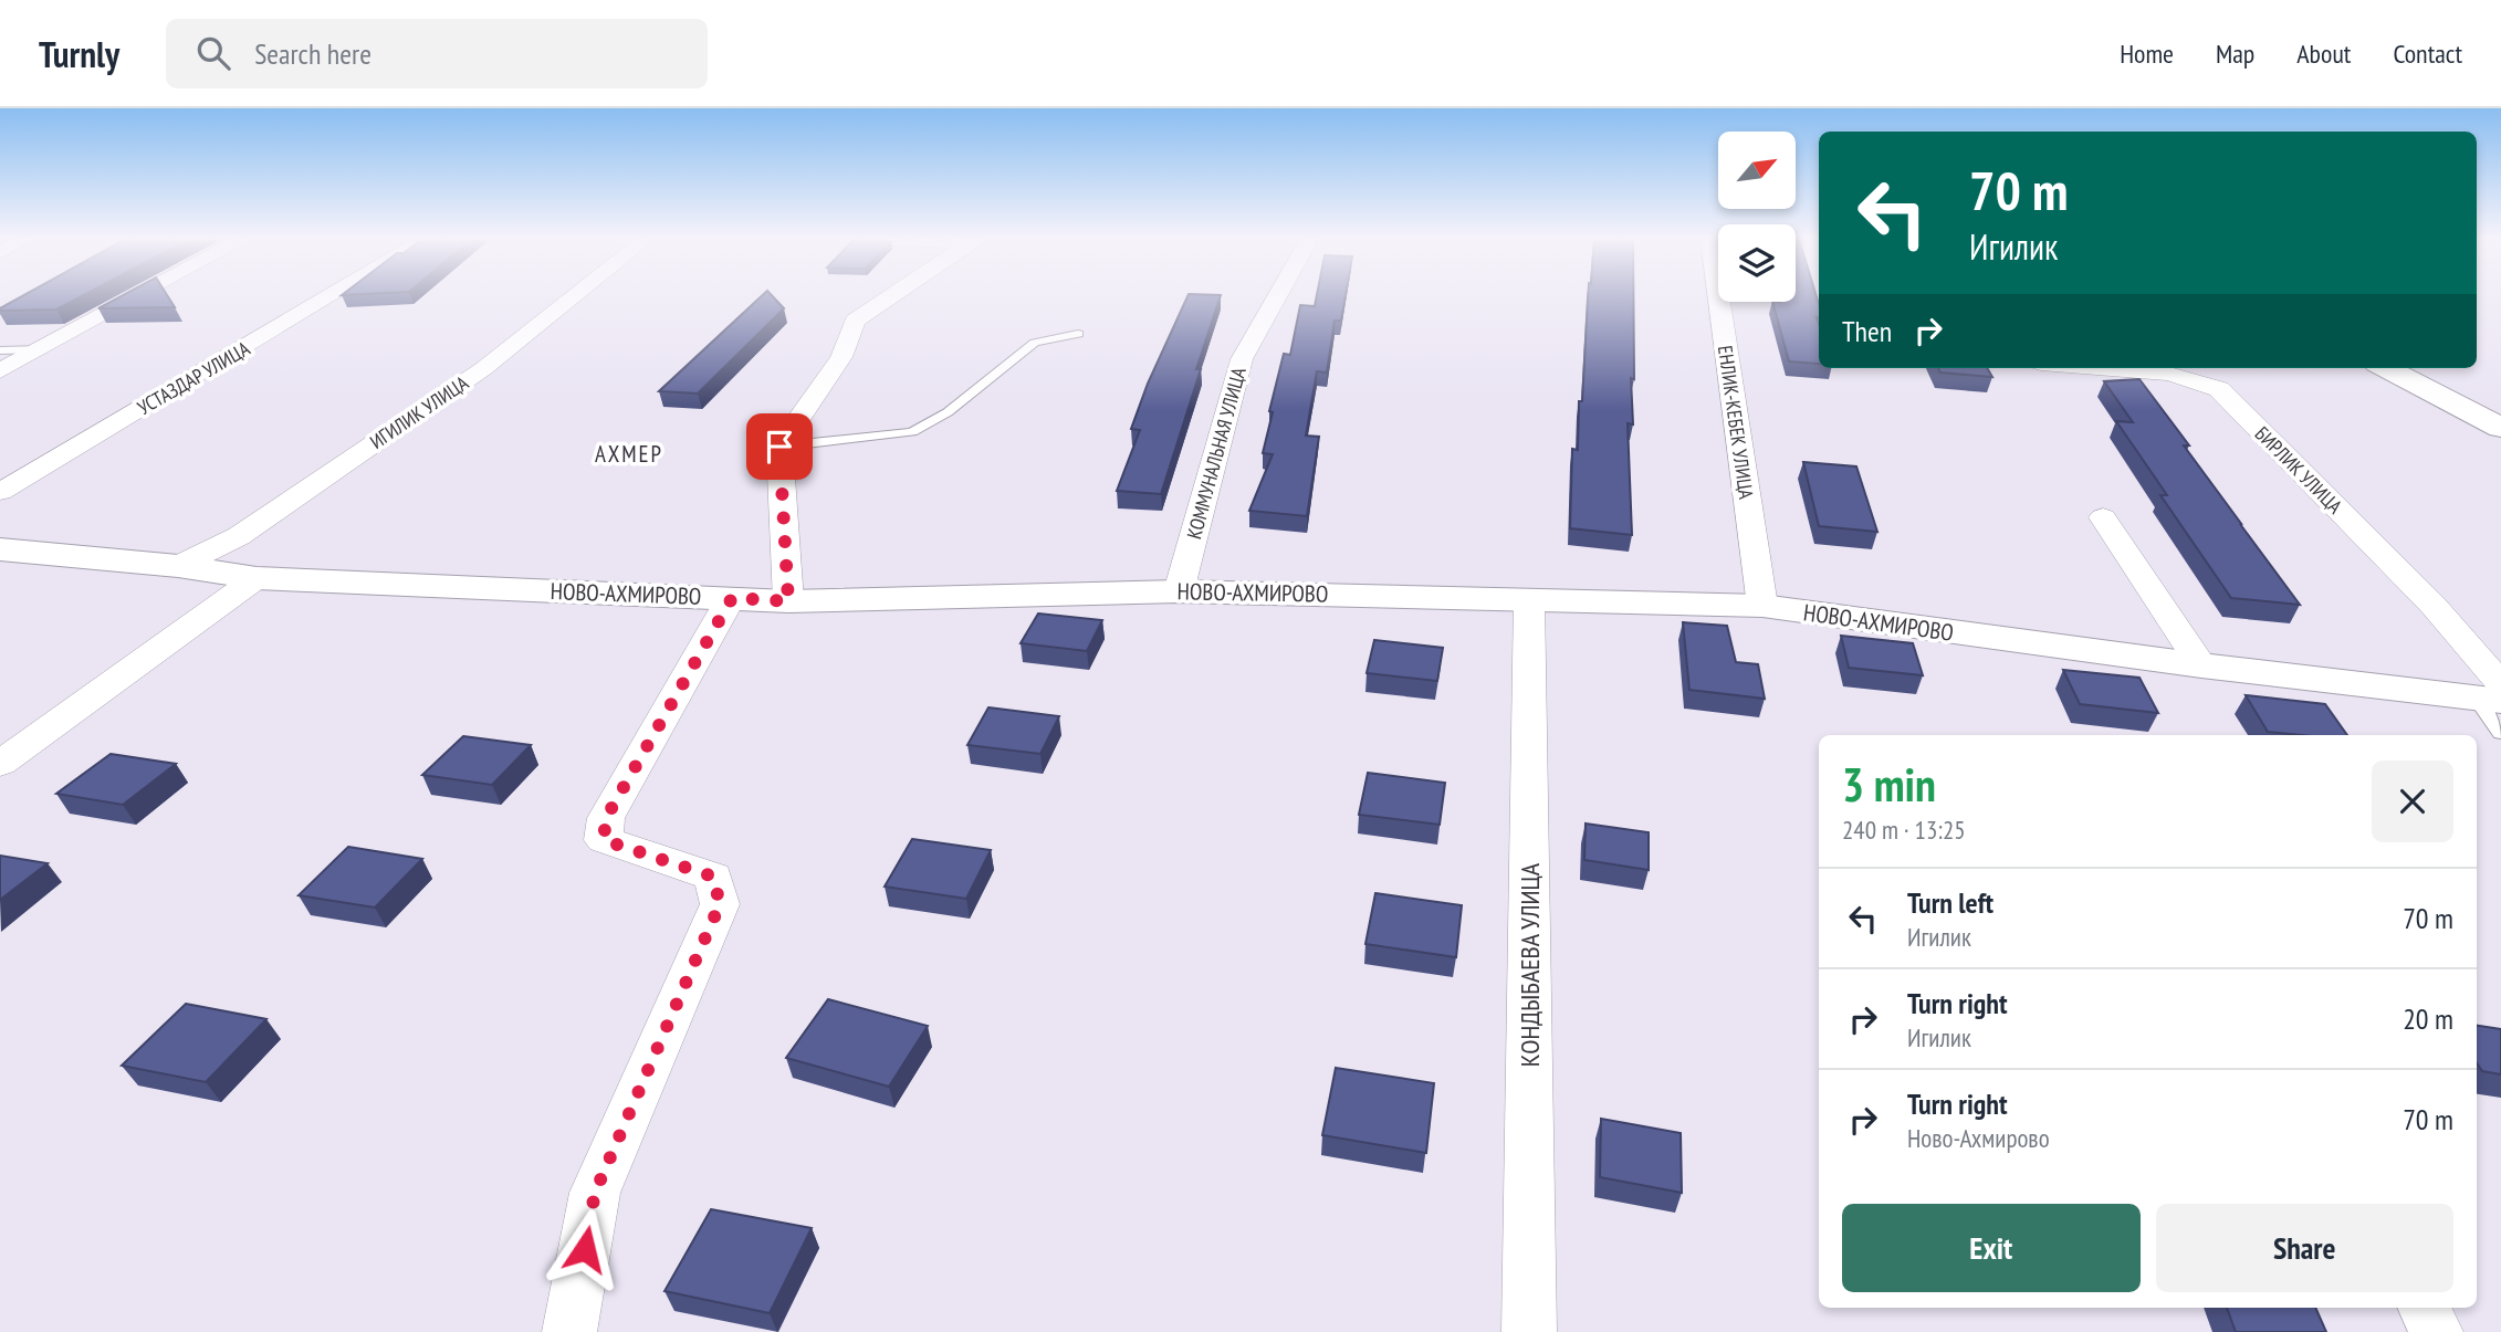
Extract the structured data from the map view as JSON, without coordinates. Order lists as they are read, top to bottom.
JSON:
{
  "streets": {
    "main road": ["НОВО-АХМИРОВО"],
    "street": [
      "УСТАЗДАР УЛИЦА",
      "ИГИЛИК УЛИЦА",
      "ЕНЛИК-КЕБЕК УЛИЦА",
      "КОММУНАЛЬНАЯ УЛИЦА",
      "БИРЛИК УЛИЦА",
      "КОНДЫБАЕВА УЛИЦА"
    ]
  },
  "crossings": [
    ["ИГИЛИК УЛИЦА", "НОВО-АХМИРОВО"],
    ["ЕНЛИК-КЕБЕК УЛИЦА", "НОВО-АХМИРОВО"],
    ["КОММУНАЛЬНАЯ УЛИЦА", "НОВО-АХМИРОВО"],
    ["БИРЛИК УЛИЦА", "НОВО-АХМИРОВО"],
    ["НОВО-АХМИРОВО", "КОНДЫБАЕВА УЛИЦА"]
  ],
  "districts": ["АХМЕР"],
  "north": "top right",
  "page": {
    "header": "Turnly",
    "search": "Search here",
    "nav": [
      "Home",
      "Map",
      "About",
      "Contact"
    ],
    "turn": ["70 m", "Игилик"],
    "then": "Then",
    "heading": ["3 min", "240 m · 13:25"],
    "list": [
      {
        "name": "Turn left",
        "note": "Игилик",
        "value": "70 m"
      },
      {
        "name": "Turn right",
        "note": "Игилик",
        "value": "20 m"
      },
      {
        "name": "Turn right",
        "note": "Ново-Ахмирово",
        "value": "70 m"
      }
    ],
    "buttons": ["Exit", "Share"]
  }
}
